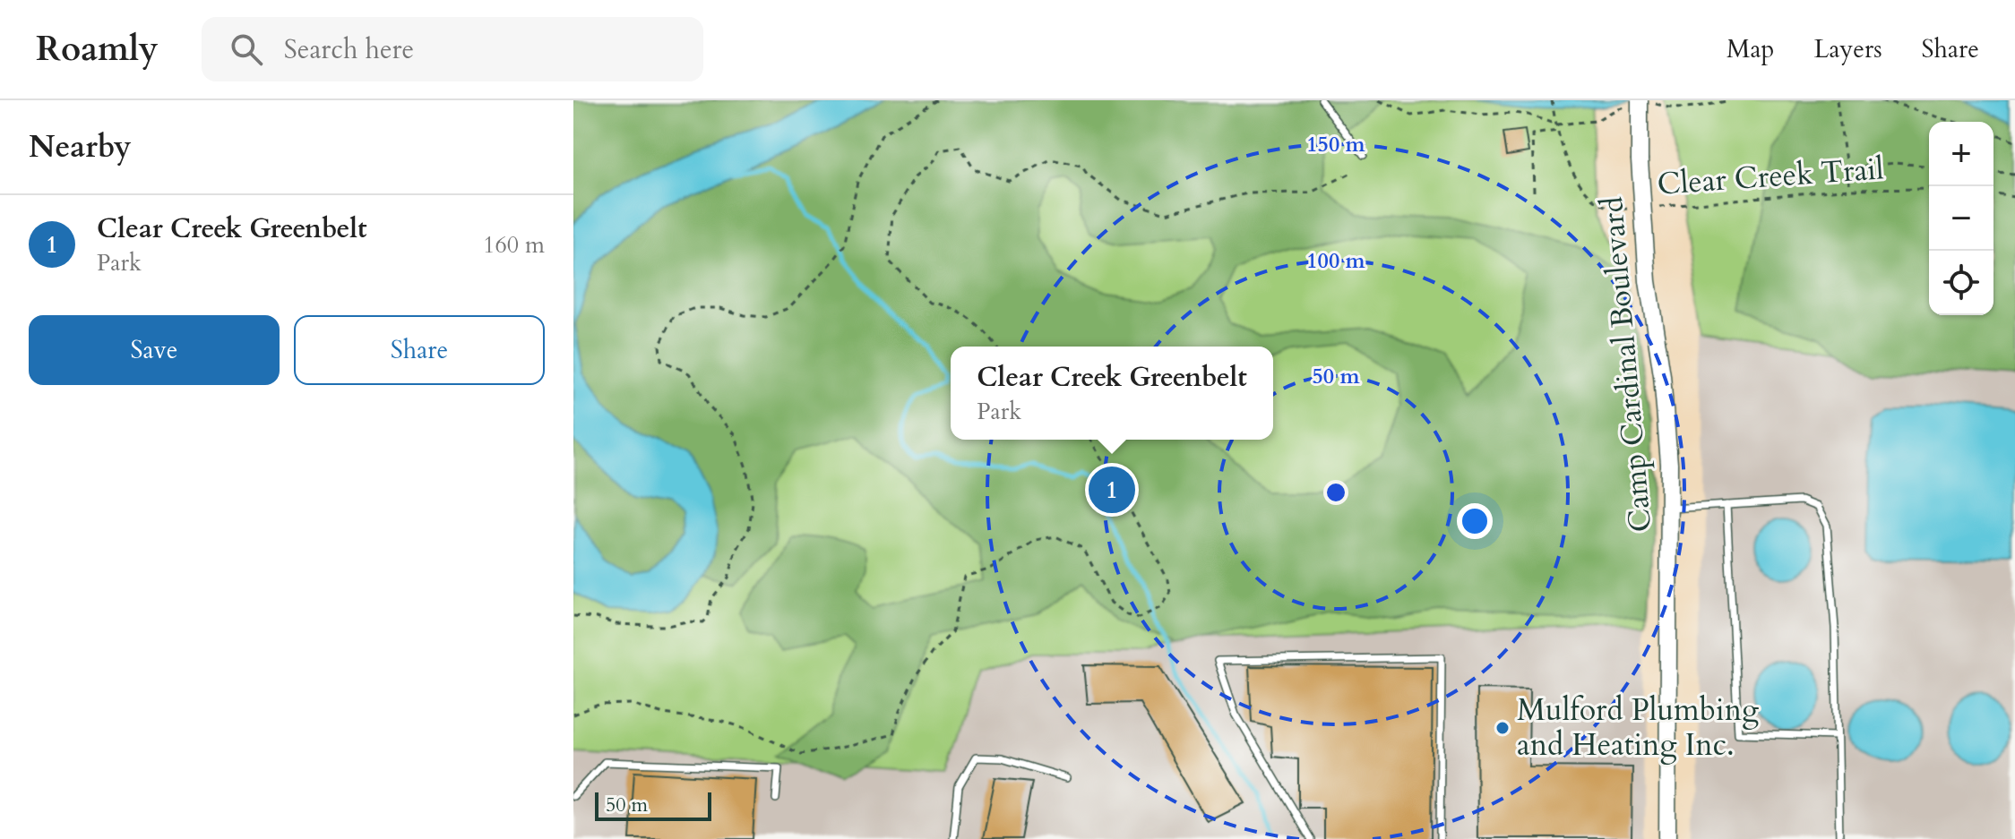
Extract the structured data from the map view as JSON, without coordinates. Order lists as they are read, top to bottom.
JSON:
{
  "streets": {
    "street": ["Camp Cardinal Boulevard"],
    "path": ["Clear Creek Trail"]
  },
  "crossings": [
    ["Clear Creek Trail", "Camp Cardinal Boulevard"]
  ],
  "places": ["Mulford Plumbing and Heating Inc."],
  "scale_bar": "50 m",
  "page": {
    "header": "Roamly",
    "search": "Search here",
    "nav": ["Map", "Layers", "Share"],
    "heading": "Nearby",
    "map_buttons": ["+", "−"],
    "list": [
      {
        "mark": "1",
        "name": "Clear Creek Greenbelt",
        "note": "Park",
        "value": "160 m"
      }
    ],
    "buttons": ["Save", "Share"],
    "popup": ["Clear Creek Greenbelt", "Park"],
    "pins": "1",
    "scale": "50 m"
  },
  "rings": ["150 m", "100 m", "50 m"]
}
